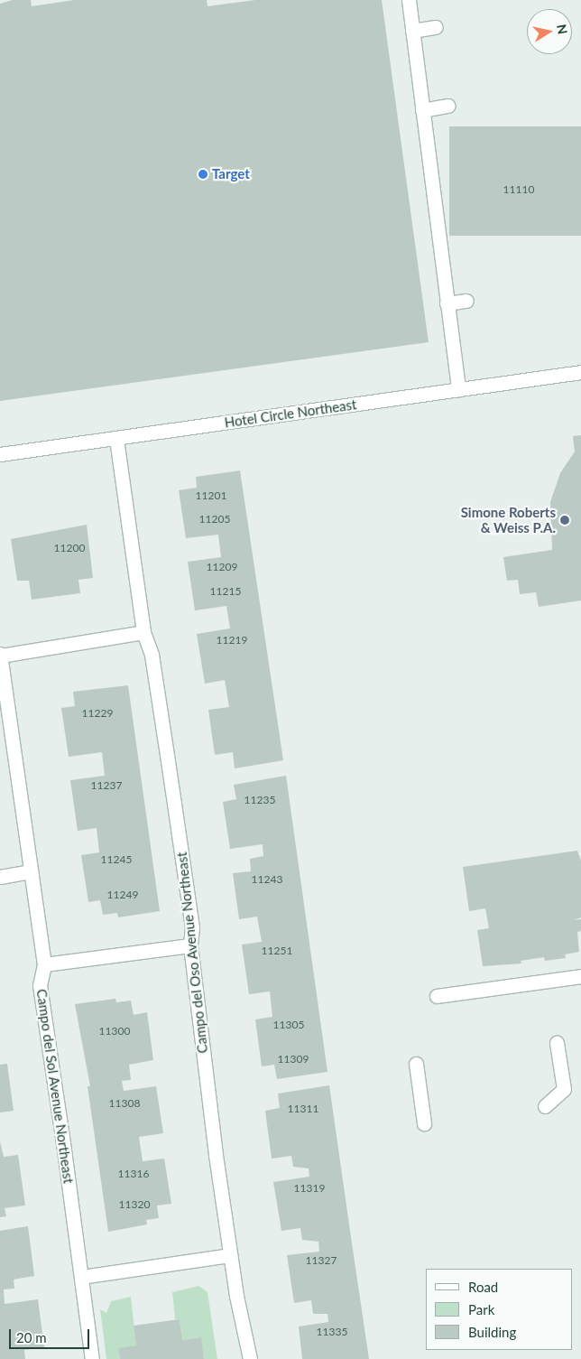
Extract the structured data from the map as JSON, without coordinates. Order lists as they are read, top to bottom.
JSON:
{
  "streets": {
    "street": ["Hotel Circle Northeast", "Campo del Oso Avenue Northeast", "Campo del Sol Avenue Northeast"]
  },
  "crossings": [
    ["Hotel Circle Northeast", "Campo del Oso Avenue Northeast"]
  ],
  "places": ["Target", "Simone Roberts & Weiss P.A."],
  "house_numbers": [
    "11110",
    "11201",
    "11205",
    "11200",
    "11209",
    "11215",
    "11219",
    "11229",
    "11237",
    "11235",
    "11245",
    "11243",
    "11249",
    "11251",
    "11305",
    "11300",
    "11309",
    "11308",
    "11311",
    "11316",
    "11319",
    "11320",
    "11327",
    "11335"
  ],
  "legend": ["Road", "Park", "Building"],
  "scale_bar": "20 m",
  "north": "right"
}
